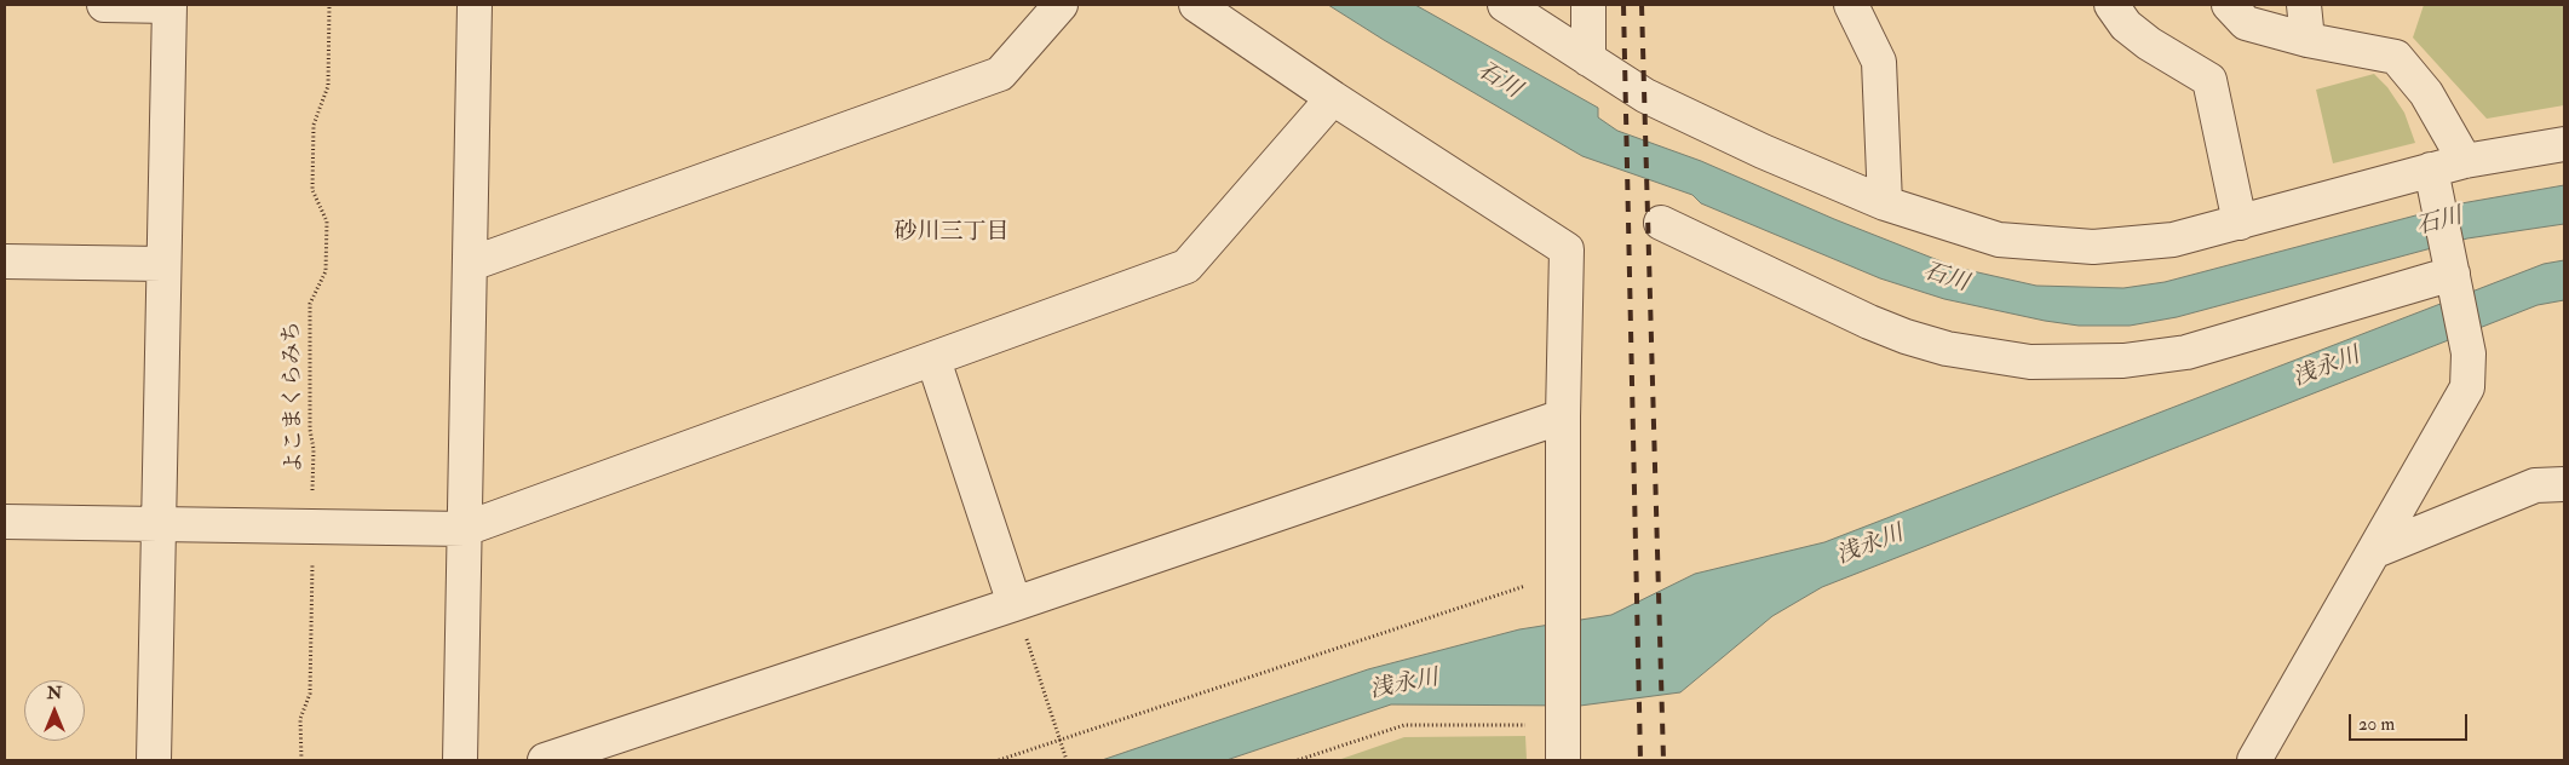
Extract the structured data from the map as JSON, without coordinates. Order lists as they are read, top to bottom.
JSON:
{
  "streets": {
    "path": ["よこまくらみち"]
  },
  "districts": ["砂川三丁目"],
  "water": ["石川", "浅永川"],
  "scale_bar": "20 m",
  "north": "top"
}
